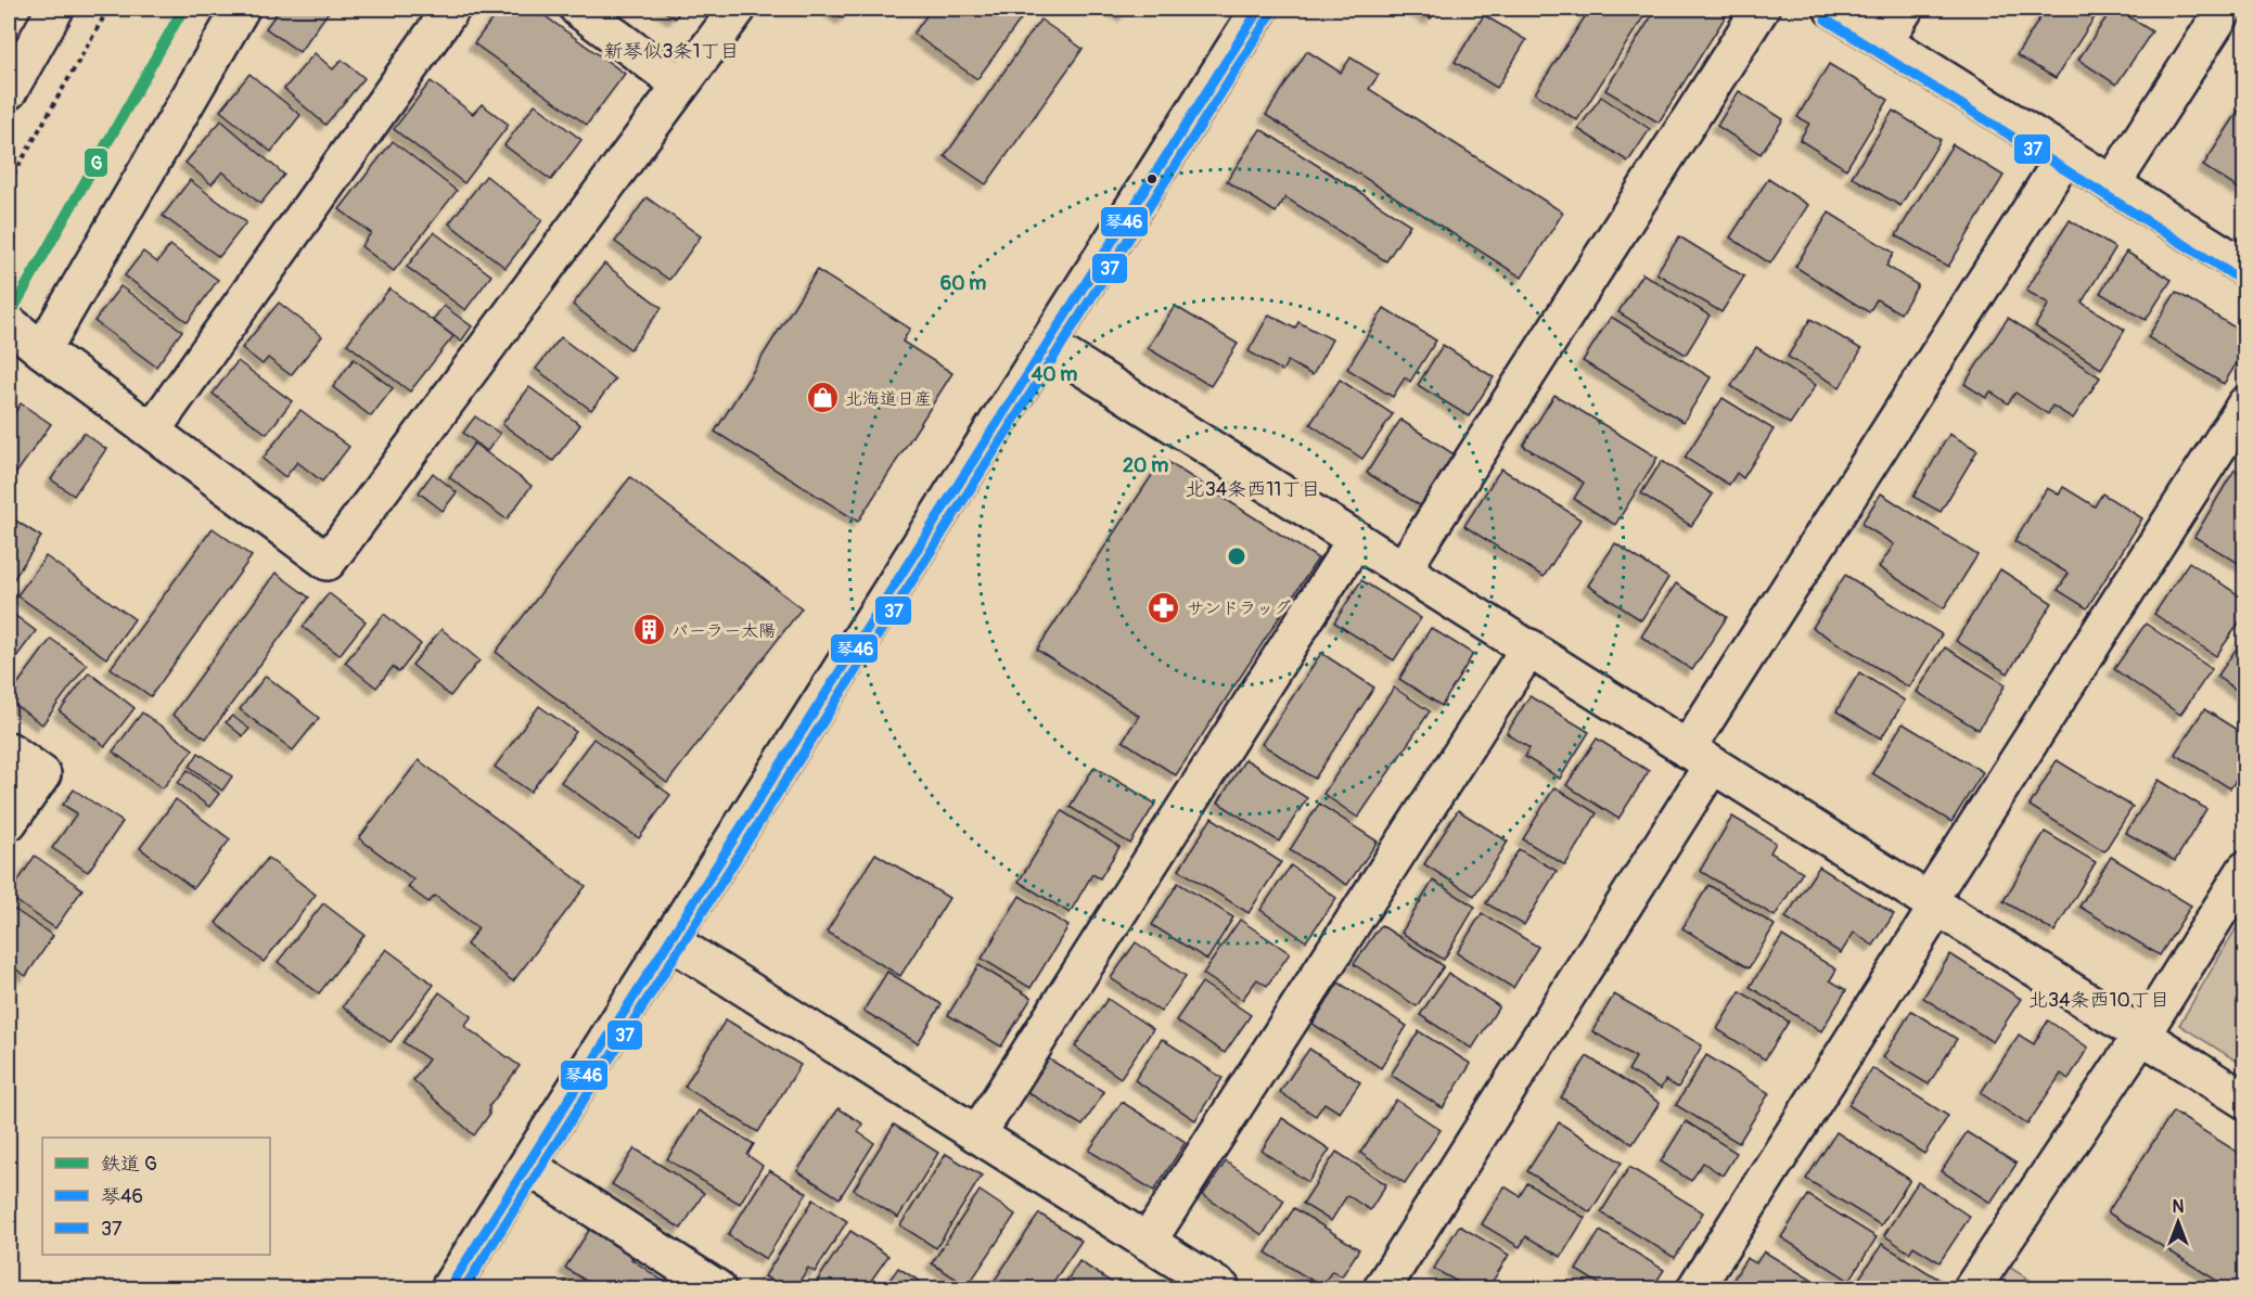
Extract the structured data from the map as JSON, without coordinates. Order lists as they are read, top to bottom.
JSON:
{
  "districts": ["新琴似3条1丁目", "北34条西11丁目", "北34条西10丁目"],
  "places": {
    "shop": ["北海道日産"],
    "pharmacy": ["サンドラッグ"],
    "building": ["パーラー太陽"]
  },
  "lines": ["rail line G", "transit line 琴46", "transit line 37"],
  "legend": ["鉄道 G", "琴46", "37"],
  "north": "top",
  "rings": ["60 m", "40 m", "20 m"]
}
